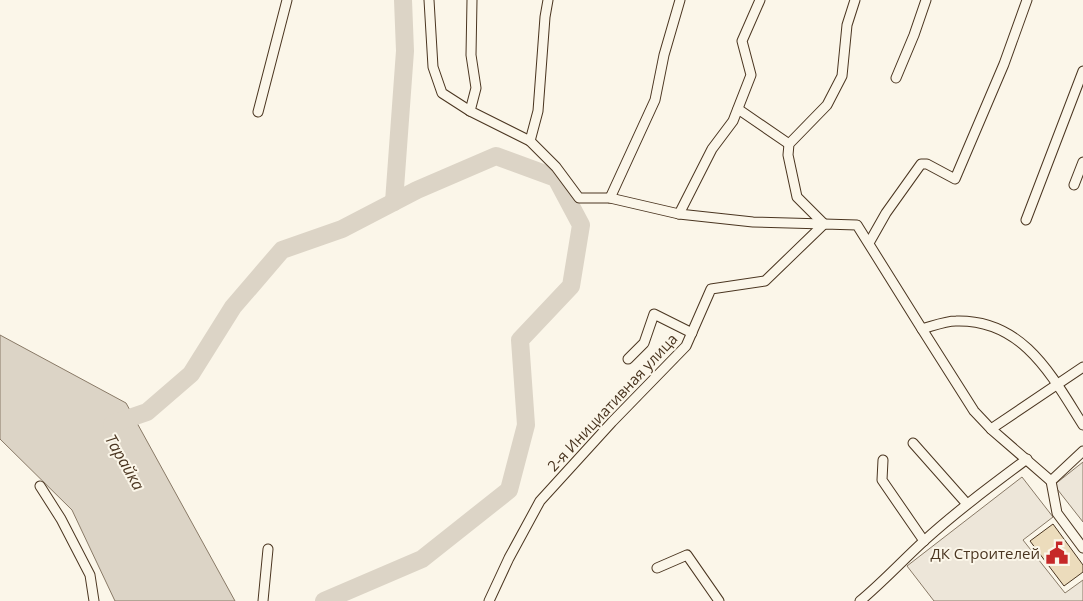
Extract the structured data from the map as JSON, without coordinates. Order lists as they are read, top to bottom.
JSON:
{
  "streets": {
    "street": ["2-я Инициативная улица"]
  },
  "water": ["Тарайка"],
  "places": {
    "public building": ["ДК Строителей"]
  }
}
